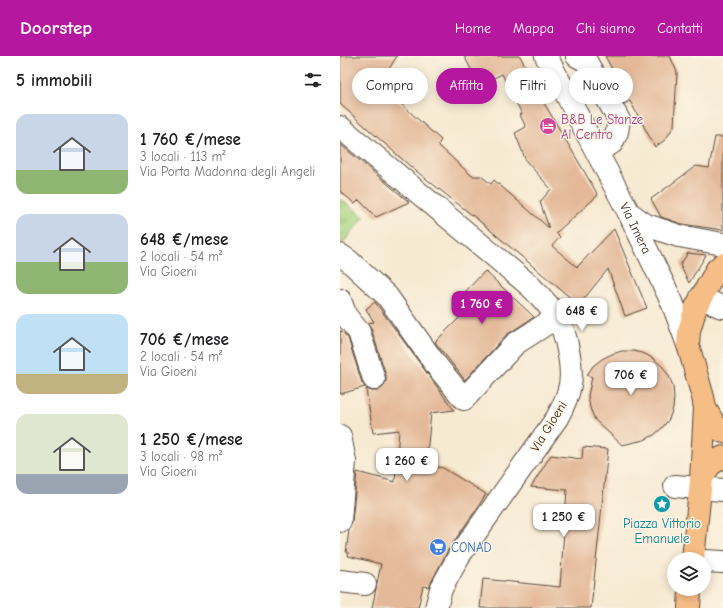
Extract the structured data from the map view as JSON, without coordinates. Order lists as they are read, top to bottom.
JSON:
{
  "streets": {
    "main road": ["Via Imera"],
    "street": ["Via Gioeni"]
  },
  "places": {
    "hotel": ["B&B Le Stanze Al Centro"],
    "place": ["Piazza Vittorio Emanuele"],
    "supermarket": ["CONAD"]
  },
  "page": {
    "header": "Doorstep",
    "nav": [
      "Home",
      "Mappa",
      "Chi siamo",
      "Contatti"
    ],
    "heading": "5 immobili",
    "chip": [
      "Compra",
      "Affitta",
      "Filtri",
      "Nuovo"
    ],
    "list": [
      {
        "name": "1 760 €/mese",
        "note": "3 locali · 113 m² · Via Porta Madonna degli Angeli"
      },
      {
        "name": "648 €/mese",
        "note": "2 locali · 54 m² · Via Gioeni"
      },
      {
        "name": "706 €/mese",
        "note": "2 locali · 54 m² · Via Gioeni"
      },
      {
        "name": "1 250 €/mese",
        "note": "3 locali · 98 m² · Via Gioeni"
      }
    ],
    "price": [
      "1 760 €",
      "648 €",
      "706 €",
      "1 260 €",
      "1 250 €"
    ]
  }
}
